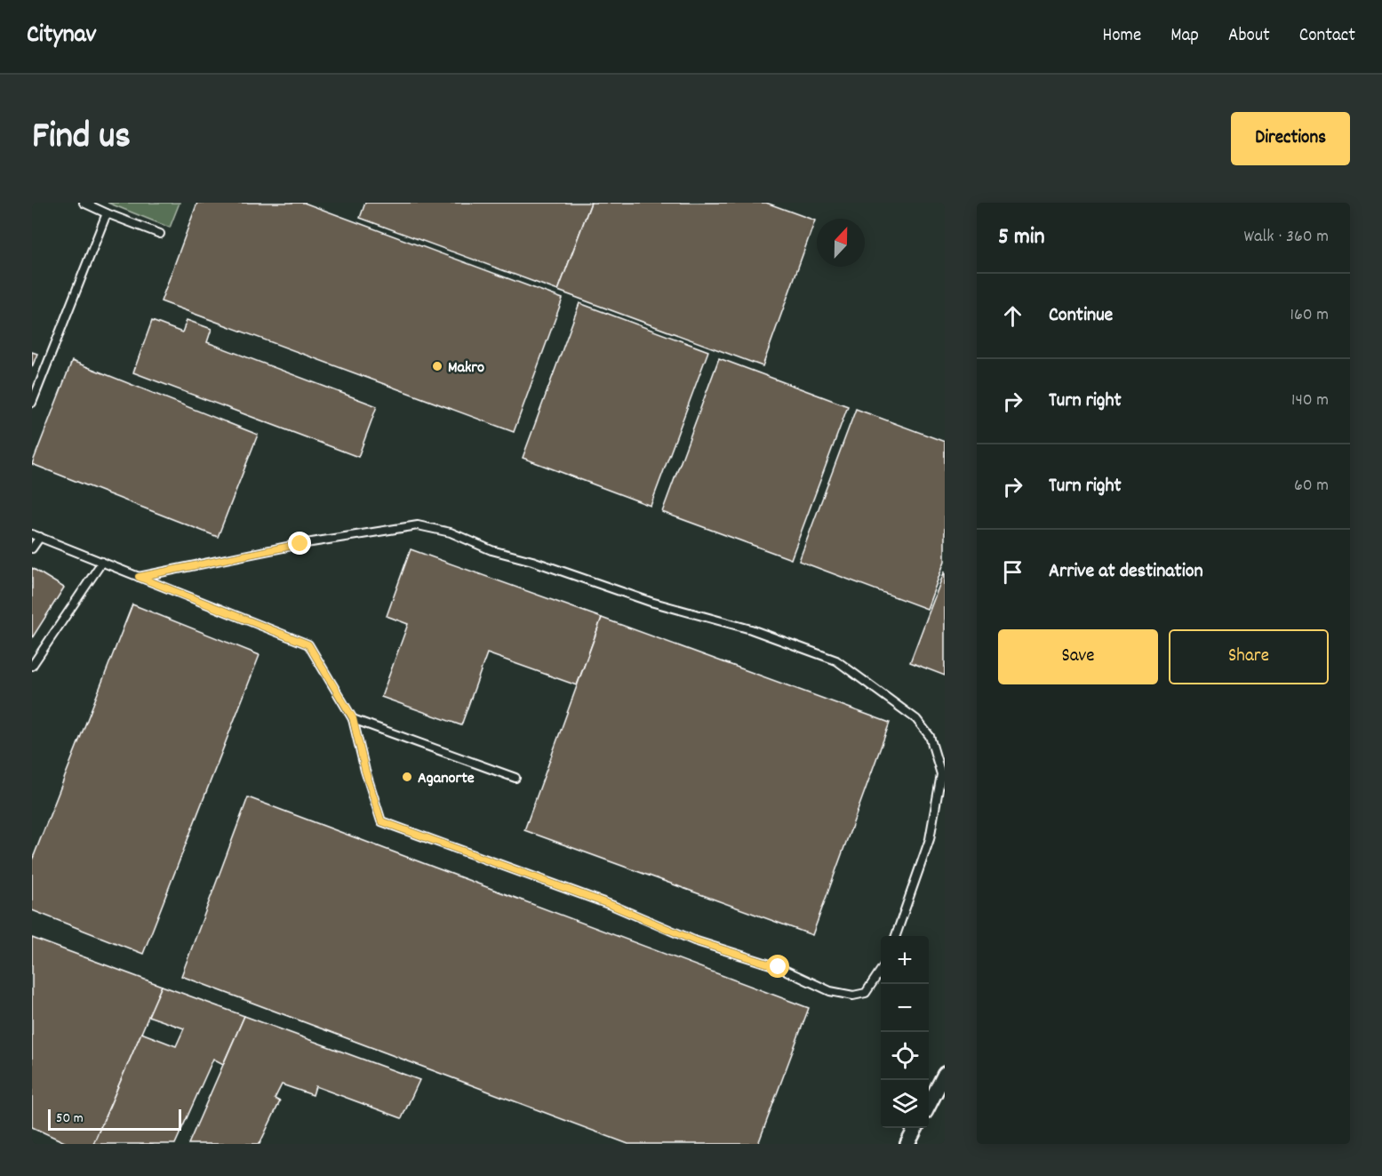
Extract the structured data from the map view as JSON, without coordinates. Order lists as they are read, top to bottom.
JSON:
{
  "places": ["Makro", "Aganorte"],
  "scale_bar": "50 m",
  "north": "top",
  "page": {
    "header": "Citynav",
    "nav": [
      "Home",
      "Map",
      "About",
      "Contact"
    ],
    "title": "Find us",
    "buttons": [
      "Directions",
      ["Save", "Share"]
    ],
    "heading": ["5 min", "Walk · 360 m"],
    "list": [
      ["Continue", "160 m"],
      ["Turn right", "140 m"],
      ["Turn right", "60 m"],
      "Arrive at destination"
    ],
    "map_buttons": ["+", "−"],
    "scale": "50 m"
  }
}
